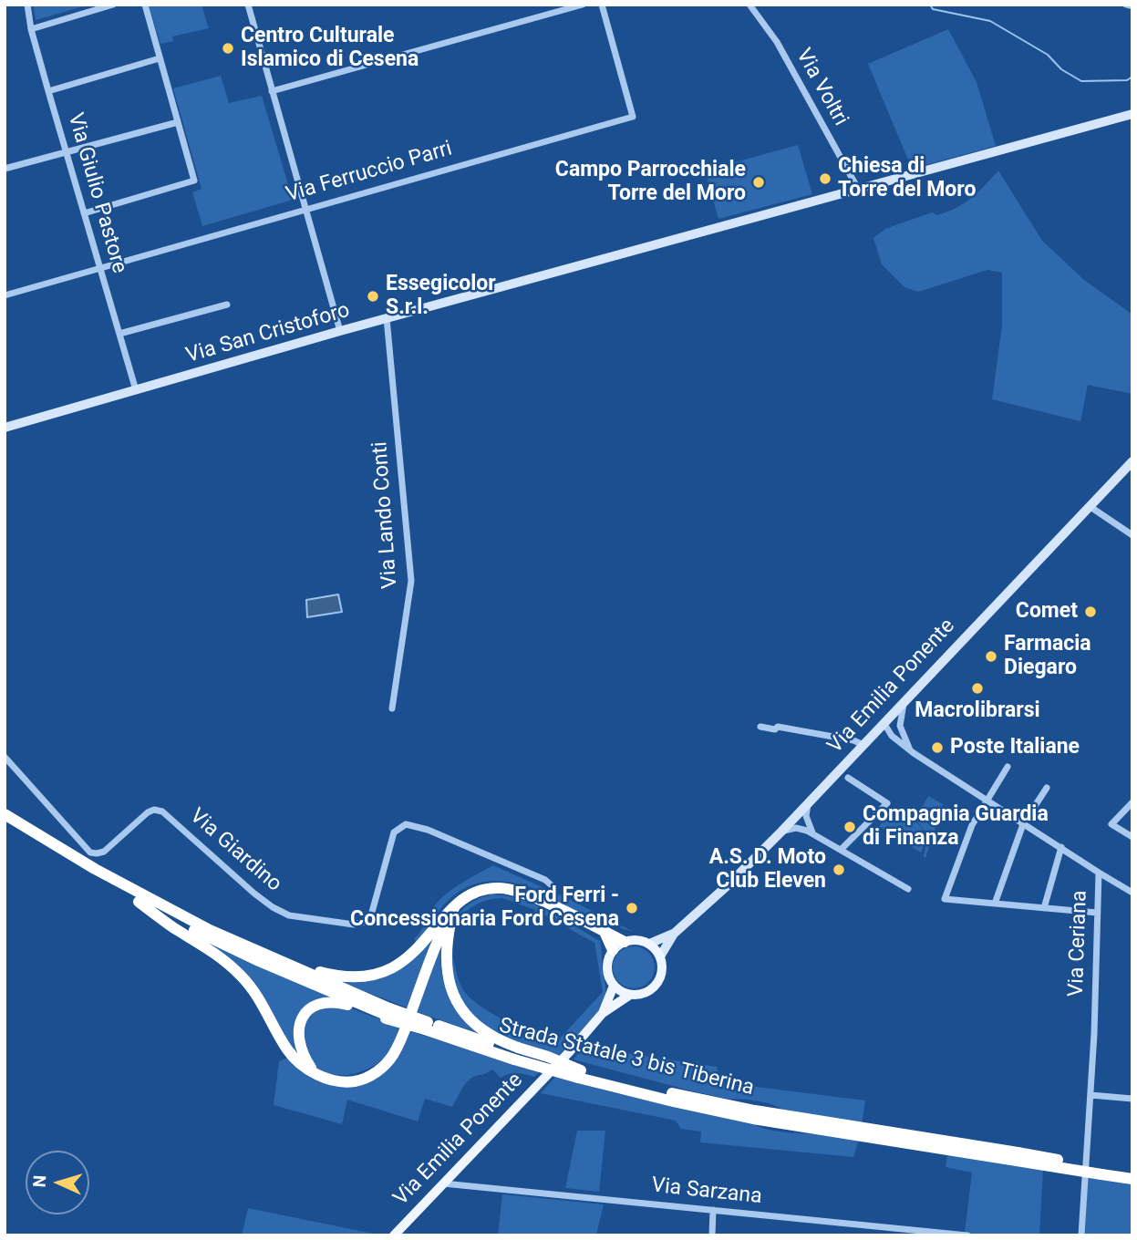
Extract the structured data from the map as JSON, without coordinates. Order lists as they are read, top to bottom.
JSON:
{
  "streets": {
    "highway": ["Strada Statale 3 bis Tiberina"],
    "main road": ["Via Emilia Ponente"],
    "street": [
      "Via Voltri",
      "Via Ferruccio Parri",
      "Via Giulio Pastore",
      "Via San Cristoforo",
      "Via Lando Conti",
      "Via Giardino",
      "Via Ceriana",
      "Via Sarzana"
    ]
  },
  "crossings": [
    ["Via Voltri", "Via San Cristoforo"],
    ["Via Ferruccio Parri", "Via Giulio Pastore"],
    ["Via Giulio Pastore", "Via San Cristoforo"],
    ["Via San Cristoforo", "Via Lando Conti"],
    ["Via Emilia Ponente", "Via Ceriana"],
    ["Via Emilia Ponente", "Via Sarzana"]
  ],
  "places": [
    "Centro Culturale Islamico di Cesena",
    "Chiesa di Torre del Moro",
    "Campo Parrocchiale Torre del Moro",
    "Essegicolor S.r.l.",
    "Comet",
    "Farmacia Diegaro",
    "Macrolibrarsi",
    "Poste Italiane",
    "Compagnia Guardia di Finanza",
    "A.S. D. Moto Club Eleven",
    "Ford Ferri - Concessionaria Ford Cesena"
  ],
  "north": "left"
}
